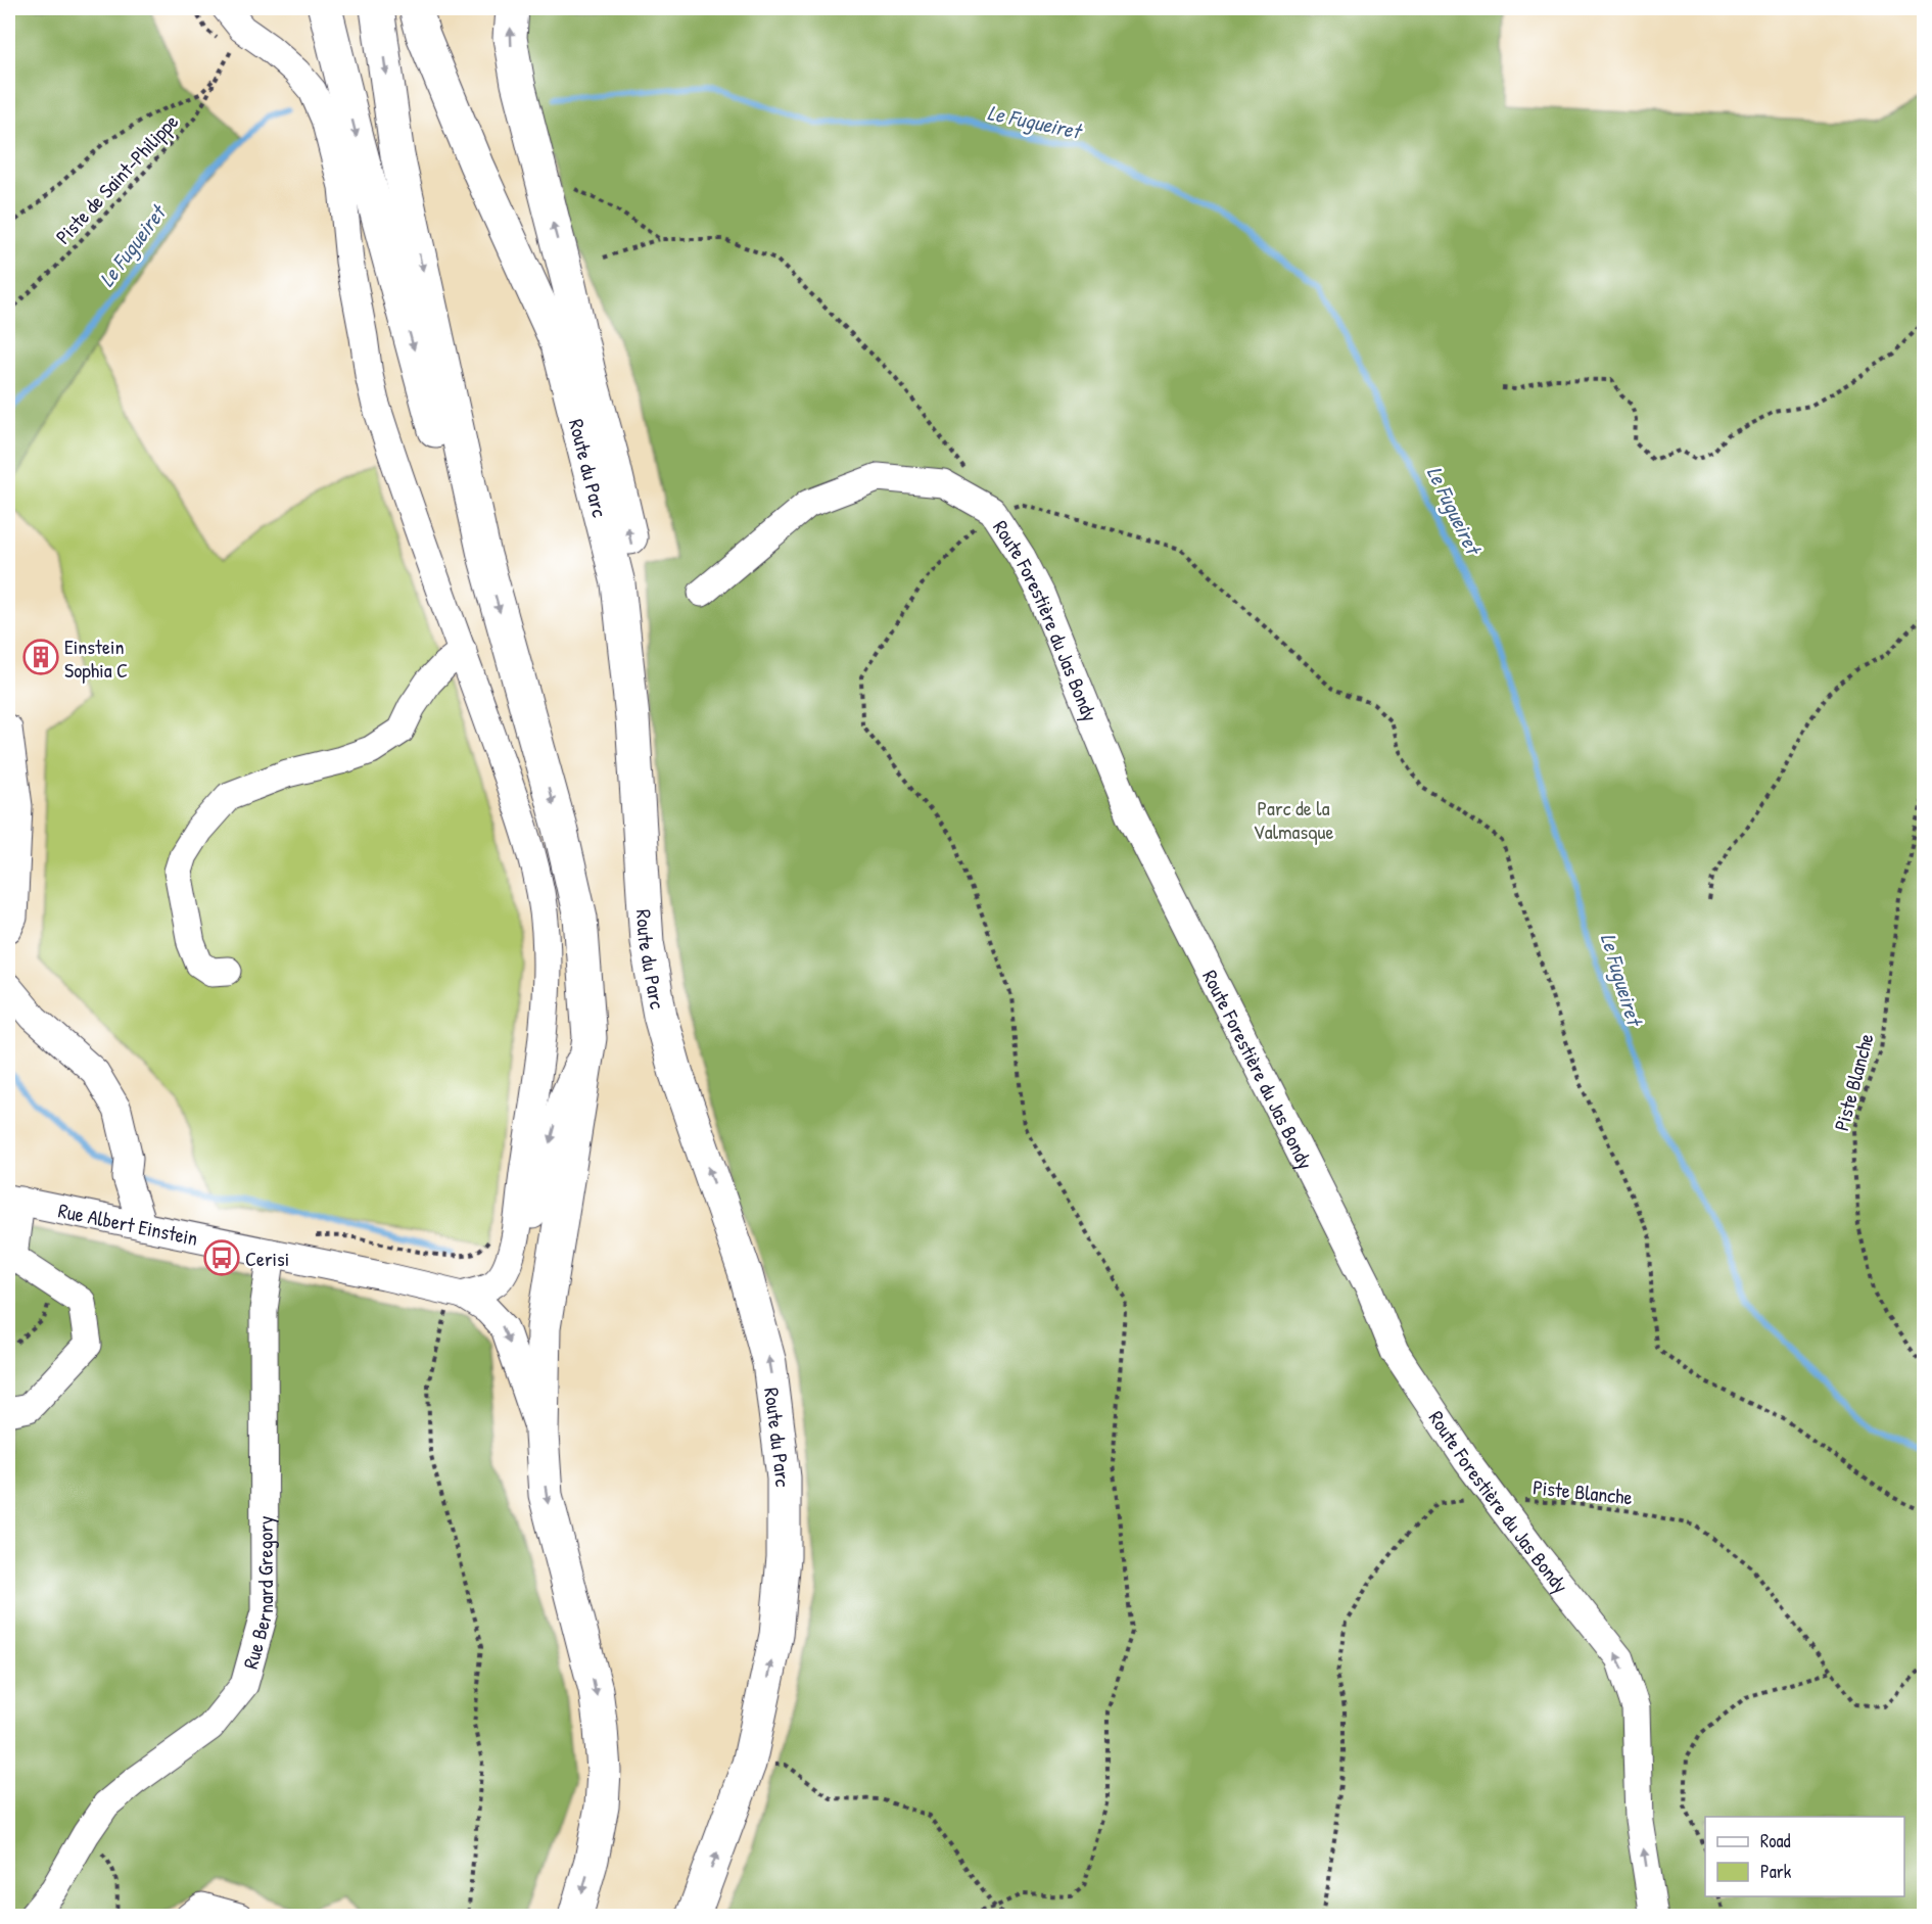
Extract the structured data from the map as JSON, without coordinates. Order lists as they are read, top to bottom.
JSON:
{
  "streets": {
    "main road": ["Route du Parc"],
    "street": ["Route Forestière du Jas Bondy", "Rue Albert Einstein", "Rue Bernard Gregory"],
    "path": ["Piste de Saint-Philippe", "Piste Blanche"]
  },
  "crossings": [
    ["Route Forestière du Jas Bondy", "Piste Blanche"],
    ["Rue Albert Einstein", "Rue Bernard Gregory"]
  ],
  "water": ["Le Fugueiret"],
  "parks": ["Parc de la Valmasque"],
  "places": {
    "building": ["Einstein Sophia C"],
    "bus stop": ["Cerisi"]
  },
  "legend": ["Road", "Park"]
}
